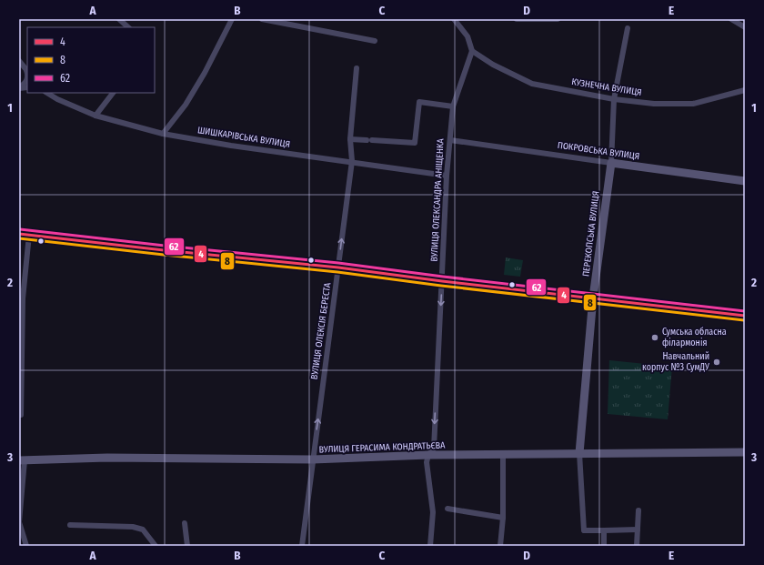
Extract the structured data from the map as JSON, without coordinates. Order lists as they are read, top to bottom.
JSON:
{
  "streets": {
    "street": [
      "КУЗНЕЧНА ВУЛИЦЯ",
      "ШИШКАРІВСЬКА ВУЛИЦЯ",
      "ПОКРОВСЬКА ВУЛИЦЯ",
      "ВУЛИЦЯ ОЛЕКСАНДРА АНІЩЕНКА",
      "ПЕРЕКОПСЬКА ВУЛИЦЯ",
      "ВУЛИЦЯ ОЛЕКСІЯ БЕРЕСТА",
      "ВУЛИЦЯ ГЕРАСИМА КОНДРАТЬЄВА"
    ]
  },
  "crossings": [
    ["КУЗНЕЧНА ВУЛИЦЯ", "ВУЛИЦЯ ОЛЕКСАНДРА АНІЩЕНКА"],
    ["КУЗНЕЧНА ВУЛИЦЯ", "ПЕРЕКОПСЬКА ВУЛИЦЯ"],
    ["ШИШКАРІВСЬКА ВУЛИЦЯ", "ВУЛИЦЯ ОЛЕКСАНДРА АНІЩЕНКА"],
    ["ШИШКАРІВСЬКА ВУЛИЦЯ", "ВУЛИЦЯ ОЛЕКСІЯ БЕРЕСТА"],
    ["ПОКРОВСЬКА ВУЛИЦЯ", "ВУЛИЦЯ ОЛЕКСАНДРА АНІЩЕНКА"],
    ["ПОКРОВСЬКА ВУЛИЦЯ", "ПЕРЕКОПСЬКА ВУЛИЦЯ"],
    ["ВУЛИЦЯ ОЛЕКСАНДРА АНІЩЕНКА", "ВУЛИЦЯ ГЕРАСИМА КОНДРАТЬЄВА"],
    ["ПЕРЕКОПСЬКА ВУЛИЦЯ", "ВУЛИЦЯ ГЕРАСИМА КОНДРАТЬЄВА"],
    ["ВУЛИЦЯ ОЛЕКСІЯ БЕРЕСТА", "ВУЛИЦЯ ГЕРАСИМА КОНДРАТЬЄВА"]
  ],
  "one_way": ["ВУЛИЦЯ ОЛЕКСІЯ БЕРЕСТА"],
  "places": ["Сумська обласна філармонія", "Навчальний корпус №3 СумДУ"],
  "lines": ["transit line 62", "transit line 4", "transit line 8"],
  "legend": ["4", "8", "62"],
  "grid": {
    "columns": [
      "A",
      "B",
      "C",
      "D",
      "E"
    ],
    "rows": ["1", "2", "3"]
  }
}
